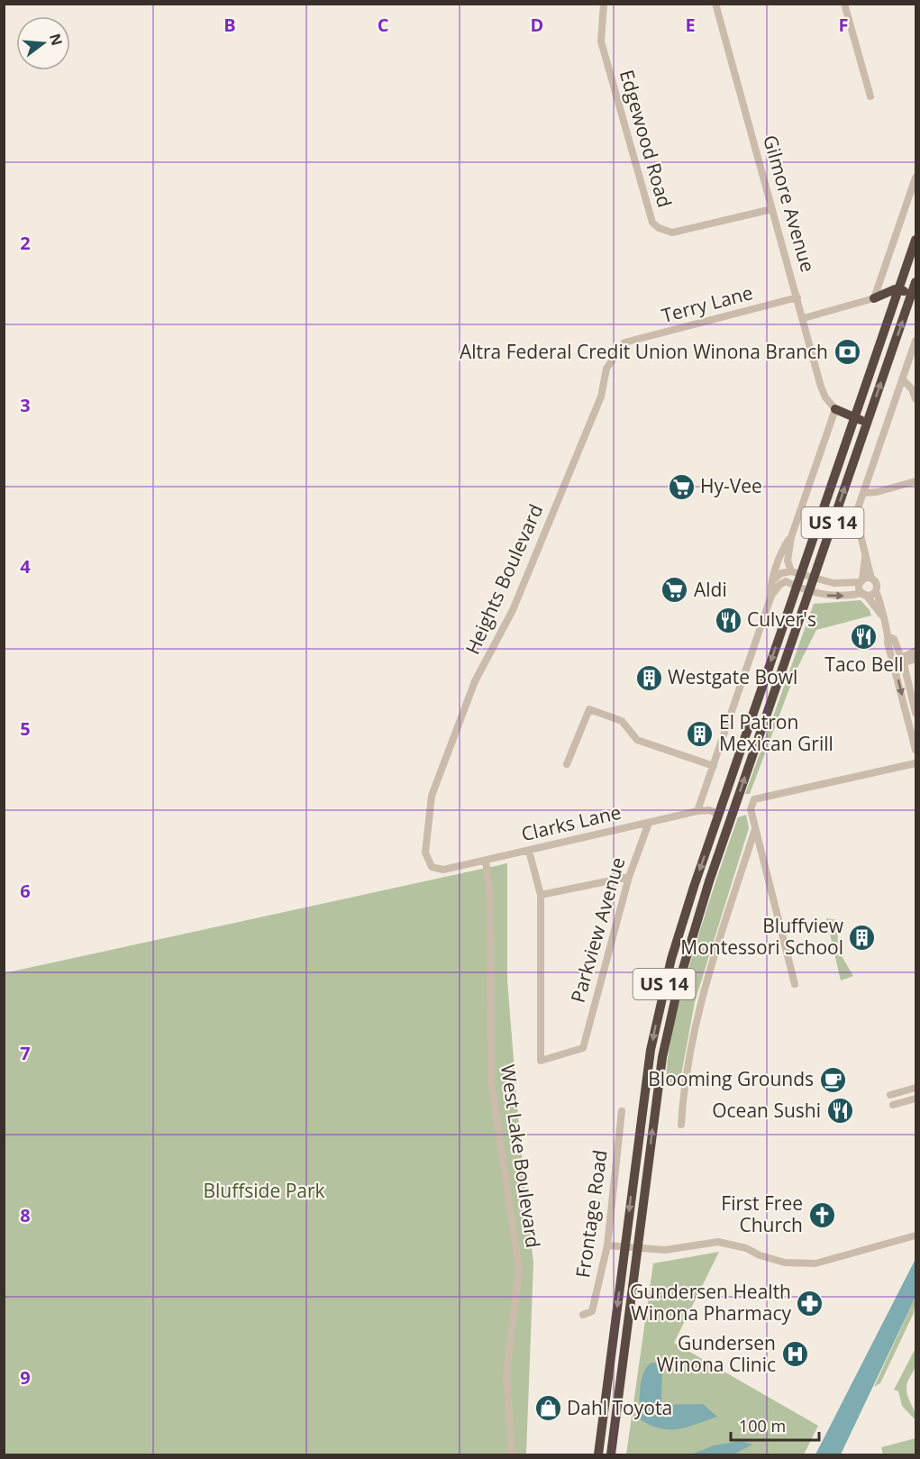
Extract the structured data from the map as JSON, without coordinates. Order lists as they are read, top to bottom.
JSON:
{
  "streets": {
    "highway": ["US 14"],
    "street": [
      "Edgewood Road",
      "Gilmore Avenue",
      "Terry Lane",
      "Heights Boulevard",
      "Clarks Lane",
      "Parkview Avenue",
      "West Lake Boulevard",
      "Frontage Road"
    ]
  },
  "crossings": [
    ["Edgewood Road", "Gilmore Avenue"],
    ["Gilmore Avenue", "Terry Lane"],
    ["Terry Lane", "Heights Boulevard"],
    ["US 14", "Clarks Lane"],
    ["Heights Boulevard", "Clarks Lane"],
    ["Clarks Lane", "Parkview Avenue"],
    ["Clarks Lane", "West Lake Boulevard"]
  ],
  "parks": ["Bluffside Park"],
  "places": {
    "bank": ["Altra Federal Credit Union Winona Branch"],
    "supermarket": ["Hy-Vee", "Aldi"],
    "restaurant": ["Culver's", "Taco Bell", "Ocean Sushi"],
    "building": ["Westgate Bowl", "El Patron Mexican Grill", "Bluffview Montessori School"],
    "cafe": ["Blooming Grounds"],
    "church": ["First Free Church"],
    "pharmacy": ["Gundersen Health Winona Pharmacy"],
    "hospital": ["Gundersen Winona Clinic"],
    "shop": ["Dahl Toyota"]
  },
  "scale_bar": "100 m",
  "north": "right",
  "grid": {
    "columns": [
      "B",
      "C",
      "D",
      "E",
      "F"
    ],
    "rows": [
      "2",
      "3",
      "4",
      "5",
      "6",
      "7",
      "8",
      "9"
    ]
  }
}
